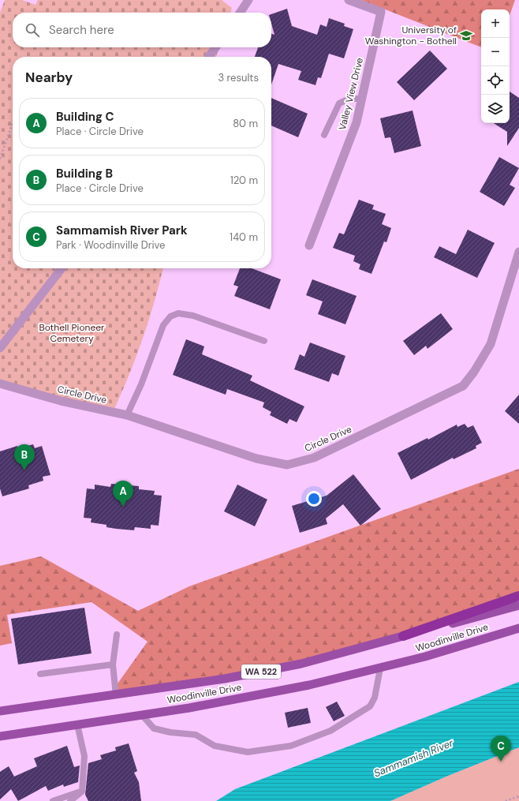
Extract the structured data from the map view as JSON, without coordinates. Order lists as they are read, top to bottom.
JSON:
{
  "streets": {
    "main road": ["Woodinville Drive", "WA 522"],
    "street": ["Valley View Drive", "Circle Drive"]
  },
  "water": ["Sammamish River"],
  "parks": ["Bothell Pioneer Cemetery"],
  "places": {
    "school or university": ["University of Washington - Bothell"]
  },
  "page": {
    "map_buttons": ["+", "−"],
    "search": "Search here",
    "heading": ["Nearby", "3 results"],
    "list": [
      {
        "mark": "A",
        "name": "Building C",
        "note": "Place · Circle Drive",
        "value": "80 m"
      },
      {
        "mark": "B",
        "name": "Building B",
        "note": "Place · Circle Drive",
        "value": "120 m"
      },
      {
        "mark": "C",
        "name": "Sammamish River Park",
        "note": "Park · Woodinville Drive",
        "value": "140 m"
      }
    ],
    "pins": ["B", "A", "C"]
  }
}
